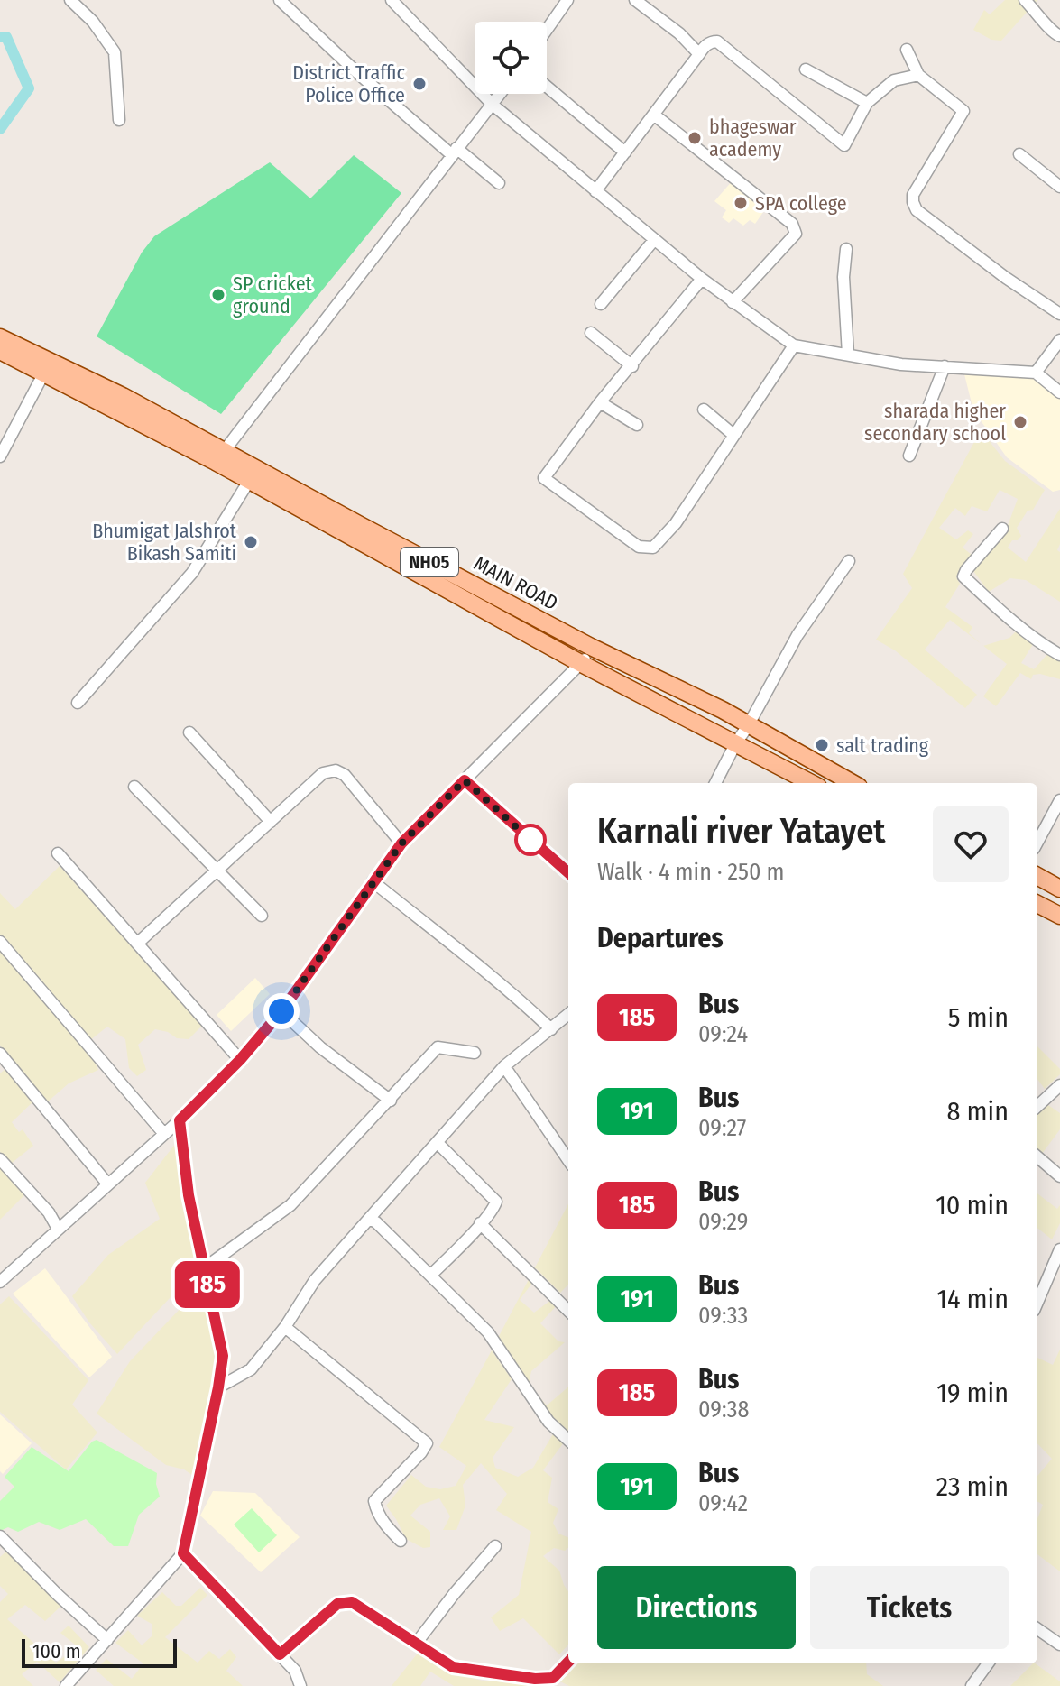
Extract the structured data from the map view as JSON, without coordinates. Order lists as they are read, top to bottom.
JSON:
{
  "streets": {
    "main road": ["NH05", "MAIN ROAD"]
  },
  "places": [
    "District Traffic Police Office",
    "bhageswar academy",
    "SPA college",
    "SP cricket ground",
    "sharada higher secondary school",
    "Bhumigat Jalshrot Bikash Samiti",
    "salt trading"
  ],
  "lines": ["bus line 185"],
  "scale_bar": "100 m",
  "page": {
    "on_map": "185",
    "heading": [
      ["Karnali river Yatayet", "Walk · 4 min · 250 m"],
      "Departures"
    ],
    "list": [
      {
        "mark": "185",
        "name": "Bus",
        "note": "09:24",
        "value": "5 min"
      },
      {
        "mark": "191",
        "name": "Bus",
        "note": "09:27",
        "value": "8 min"
      },
      {
        "mark": "185",
        "name": "Bus",
        "note": "09:29",
        "value": "10 min"
      },
      {
        "mark": "191",
        "name": "Bus",
        "note": "09:33",
        "value": "14 min"
      },
      {
        "mark": "185",
        "name": "Bus",
        "note": "09:38",
        "value": "19 min"
      },
      {
        "mark": "191",
        "name": "Bus",
        "note": "09:42",
        "value": "23 min"
      }
    ],
    "buttons": ["Directions", "Tickets"],
    "scale": "100 m"
  }
}
